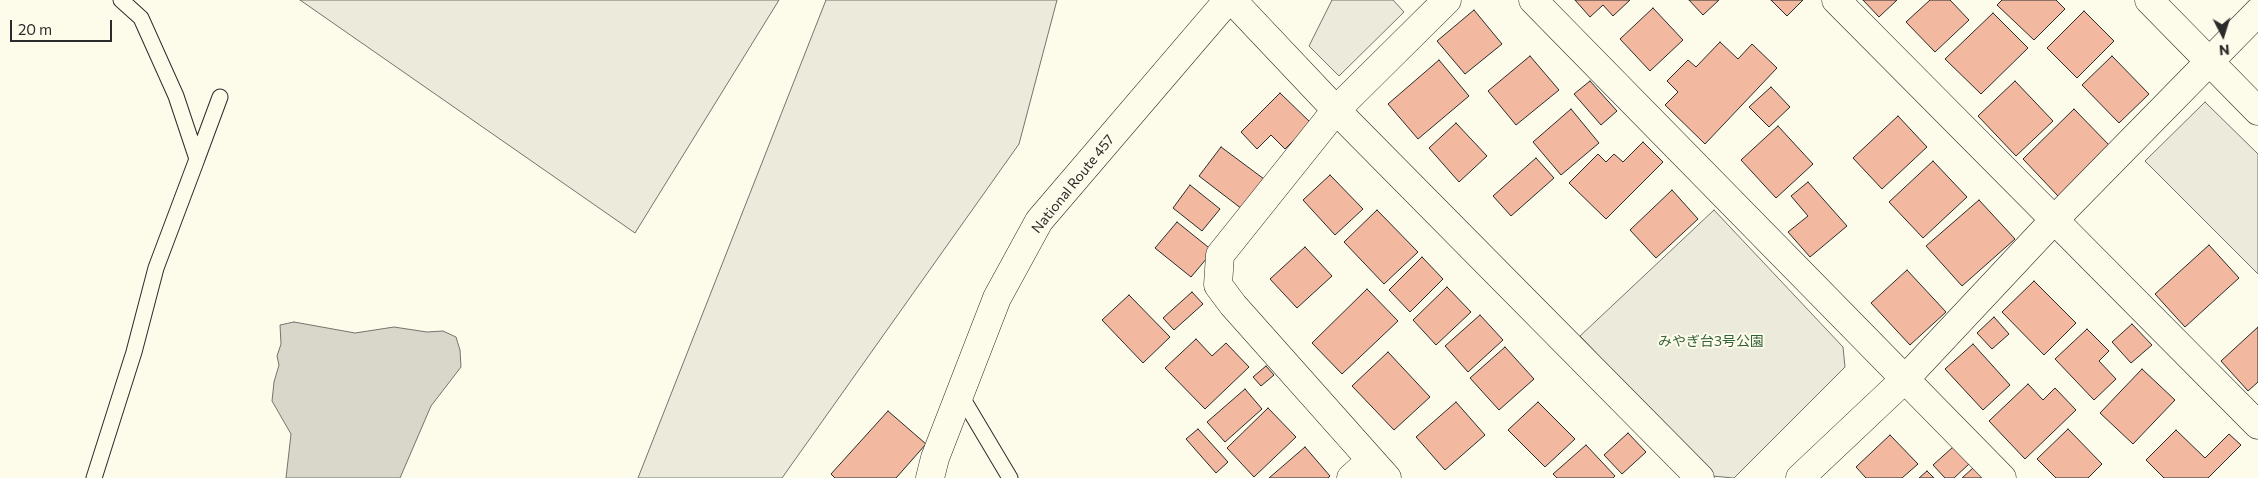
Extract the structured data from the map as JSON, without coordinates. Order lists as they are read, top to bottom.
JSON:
{
  "streets": {
    "main road": ["National Route 457"]
  },
  "parks": ["みやぎ台3号公園"],
  "scale_bar": "20 m",
  "north": "bottom"
}
